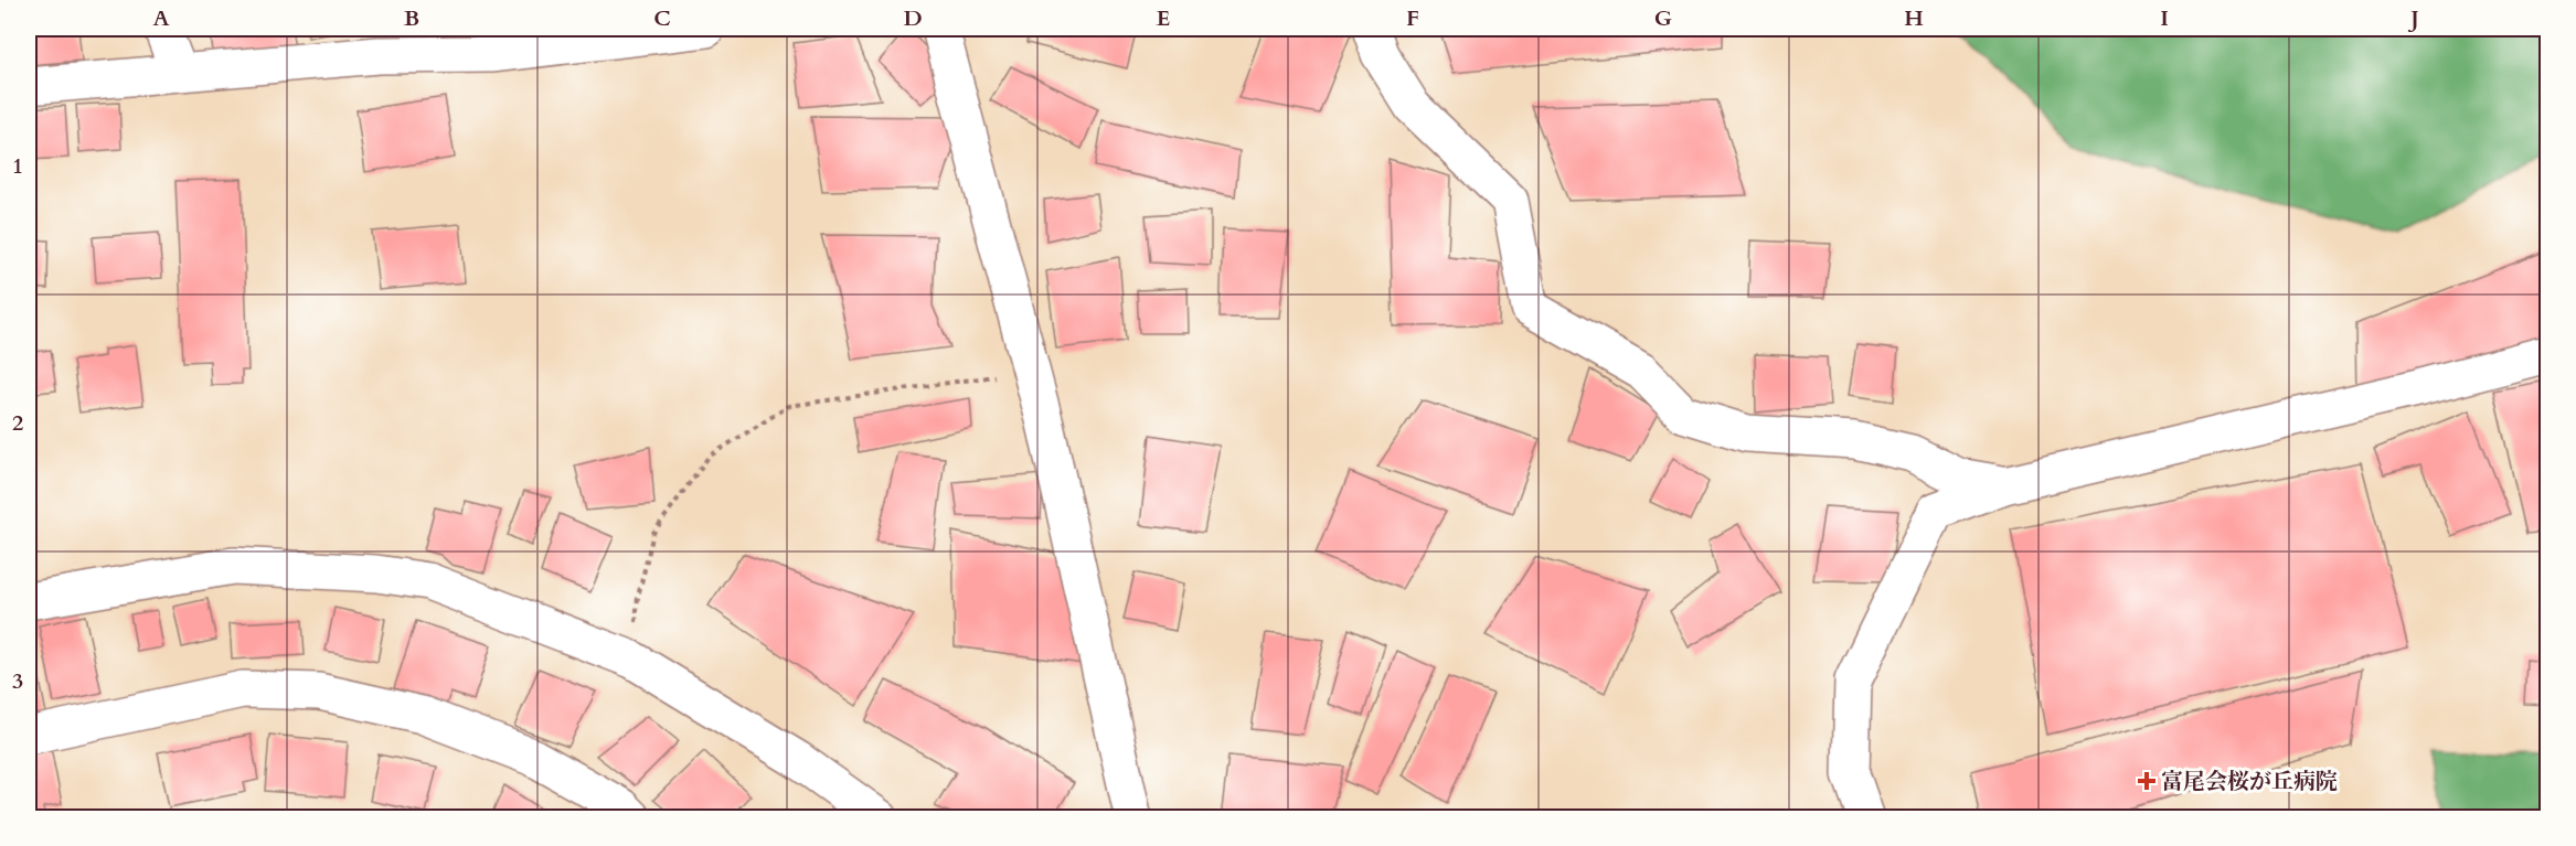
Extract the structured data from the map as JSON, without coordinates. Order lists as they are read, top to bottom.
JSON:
{
  "places": {
    "health": ["富尾会桜が丘病院"]
  },
  "grid": {
    "columns": [
      "A",
      "B",
      "C",
      "D",
      "E",
      "F",
      "G",
      "H",
      "I",
      "J"
    ],
    "rows": ["1", "2", "3"]
  }
}
